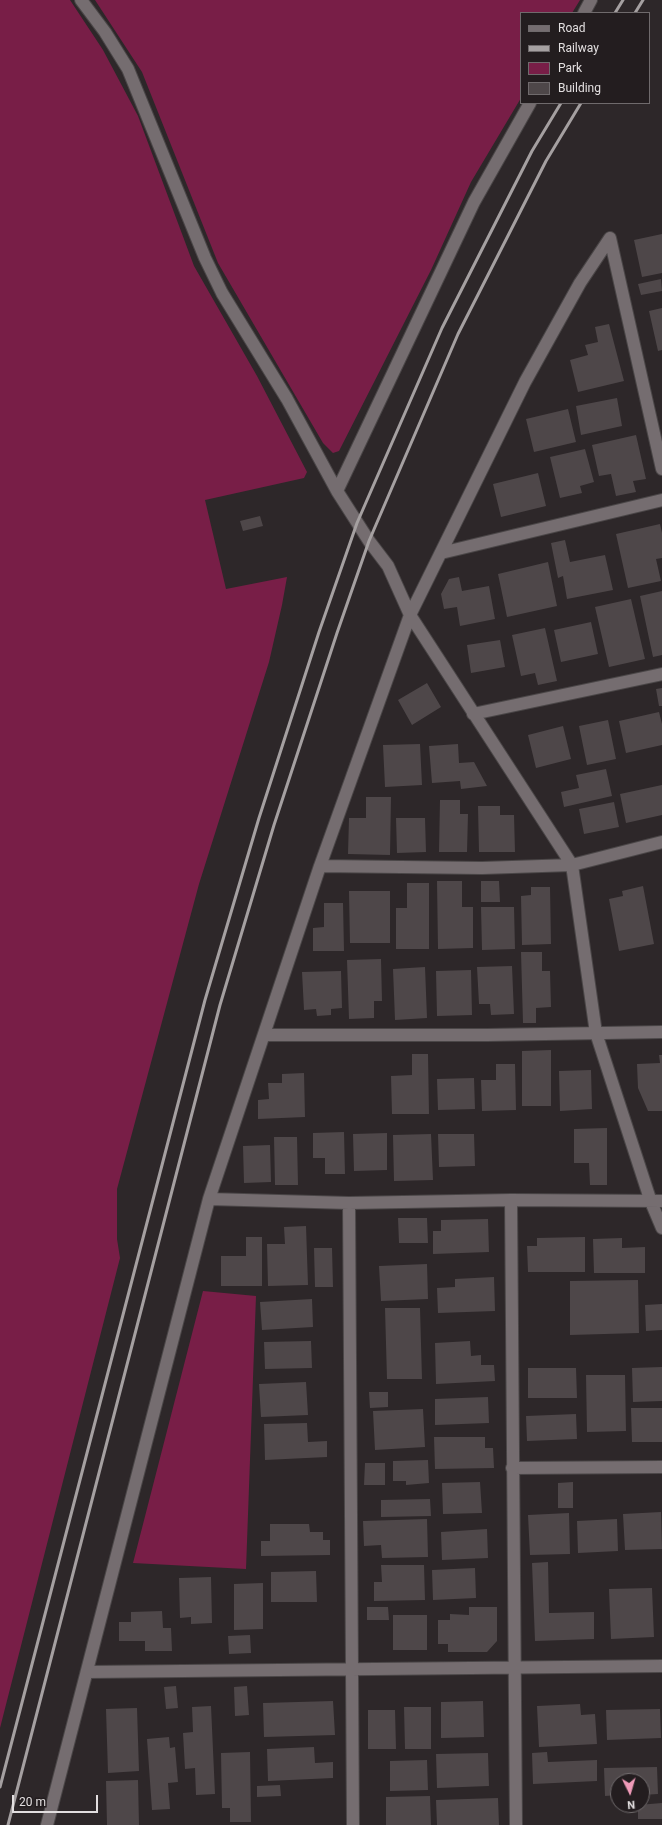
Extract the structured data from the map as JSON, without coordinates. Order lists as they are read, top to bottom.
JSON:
{
  "legend": [
    "Road",
    "Railway",
    "Park",
    "Building"
  ],
  "scale_bar": "20 m",
  "north": "bottom"
}
